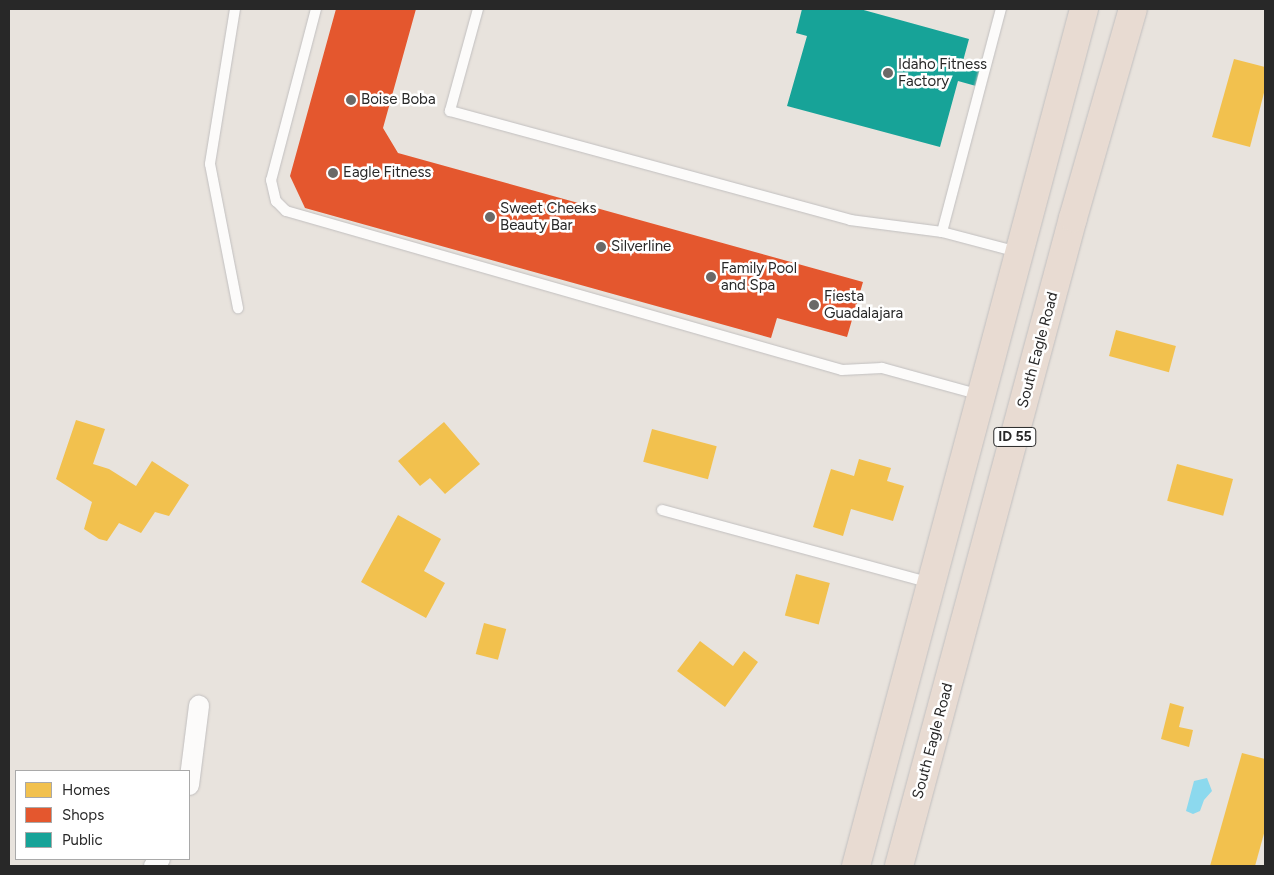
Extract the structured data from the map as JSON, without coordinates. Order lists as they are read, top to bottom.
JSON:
{
  "streets": {
    "highway": ["South Eagle Road", "ID 55"]
  },
  "places": [
    "Idaho Fitness Factory",
    "Boise Boba",
    "Eagle Fitness",
    "Sweet Cheeks Beauty Bar",
    "Silverline",
    "Family Pool and Spa",
    "Fiesta Guadalajara"
  ],
  "legend": ["Homes", "Shops", "Public"]
}
